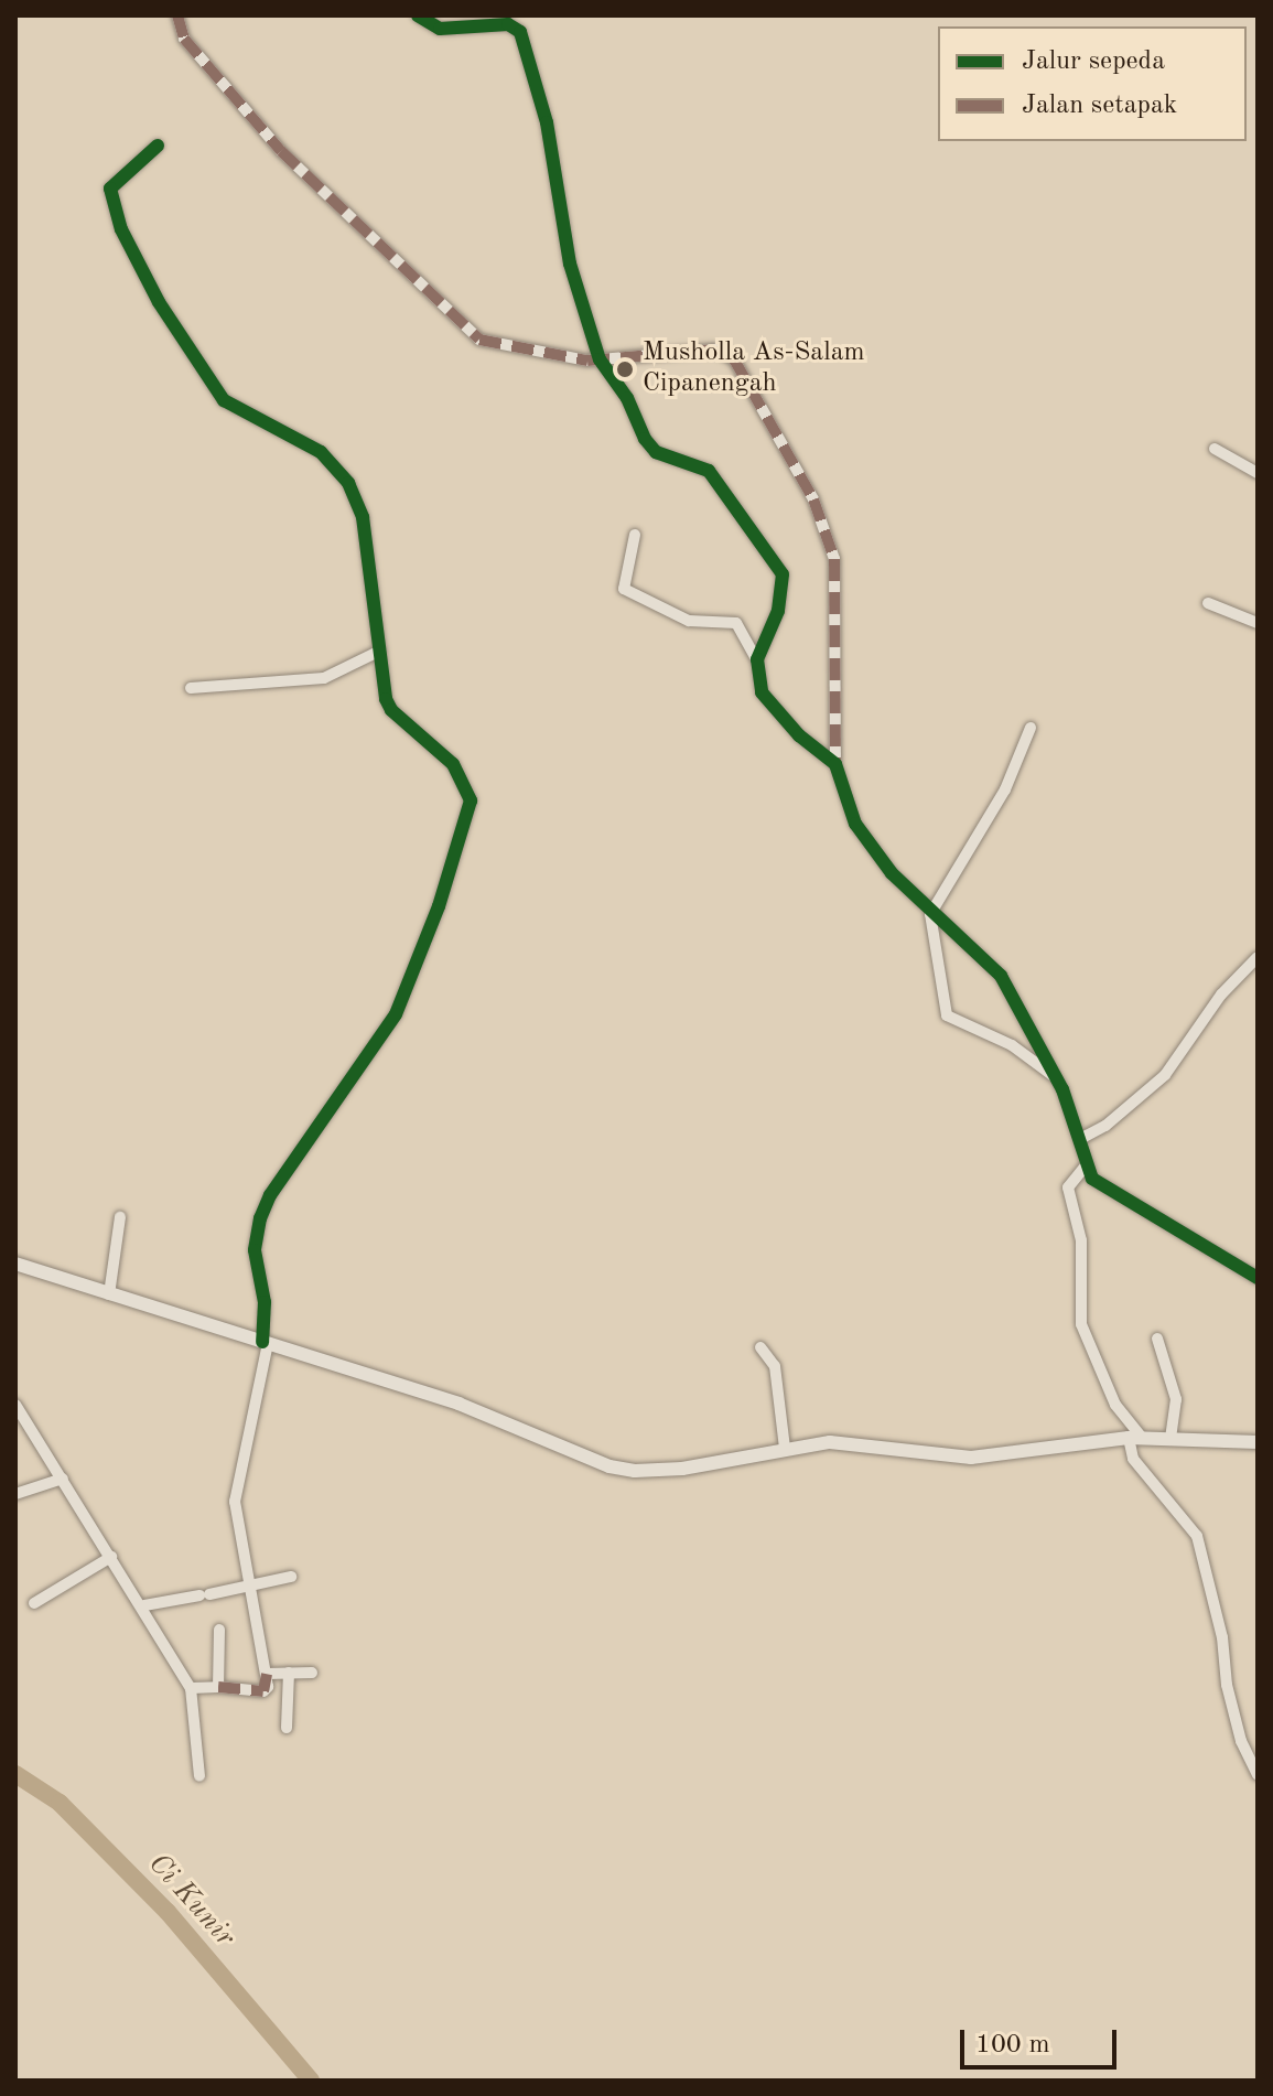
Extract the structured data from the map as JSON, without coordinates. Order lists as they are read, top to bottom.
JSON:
{
  "water": ["Ci Kunir"],
  "places": ["Musholla As-Salam Cipanengah"],
  "legend": ["Jalur sepeda", "Jalan setapak"],
  "scale_bar": "100 m"
}
